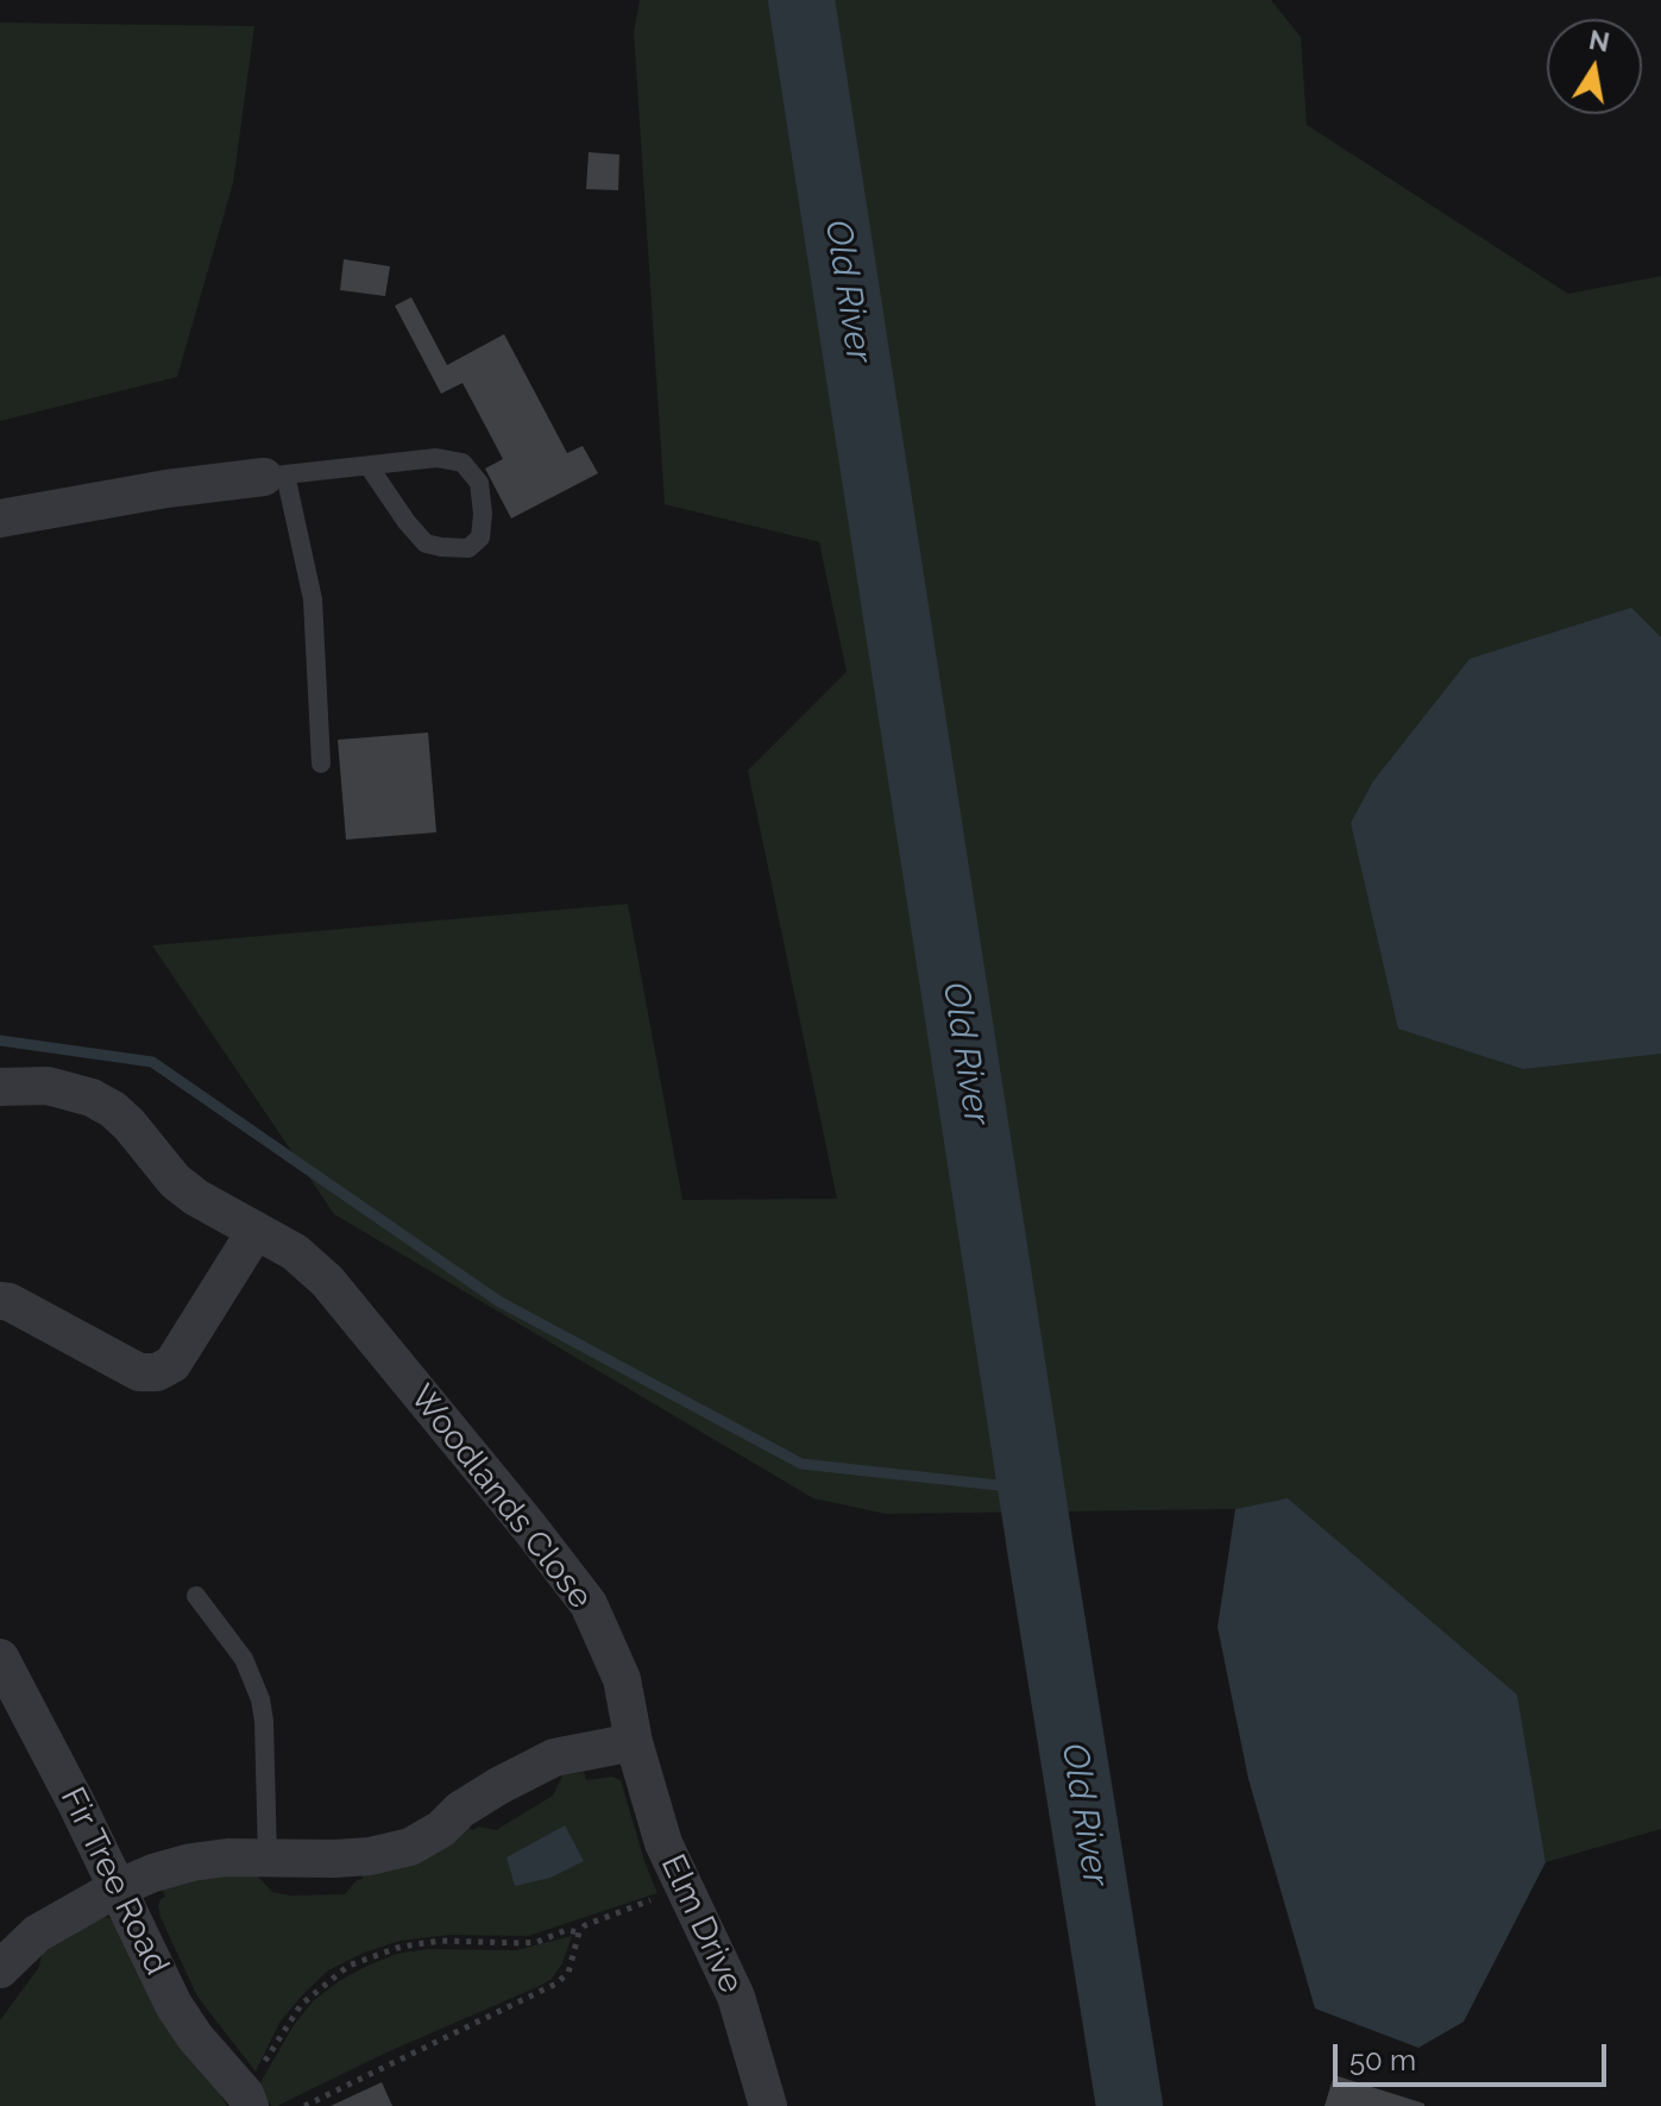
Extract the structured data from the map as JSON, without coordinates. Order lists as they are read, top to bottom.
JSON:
{
  "streets": {
    "street": ["Woodlands Close", "Fir Tree Road", "Elm Drive"]
  },
  "crossings": [
    ["Woodlands Close", "Elm Drive"]
  ],
  "water": ["Old River"],
  "scale_bar": "50 m",
  "north": "top"
}
